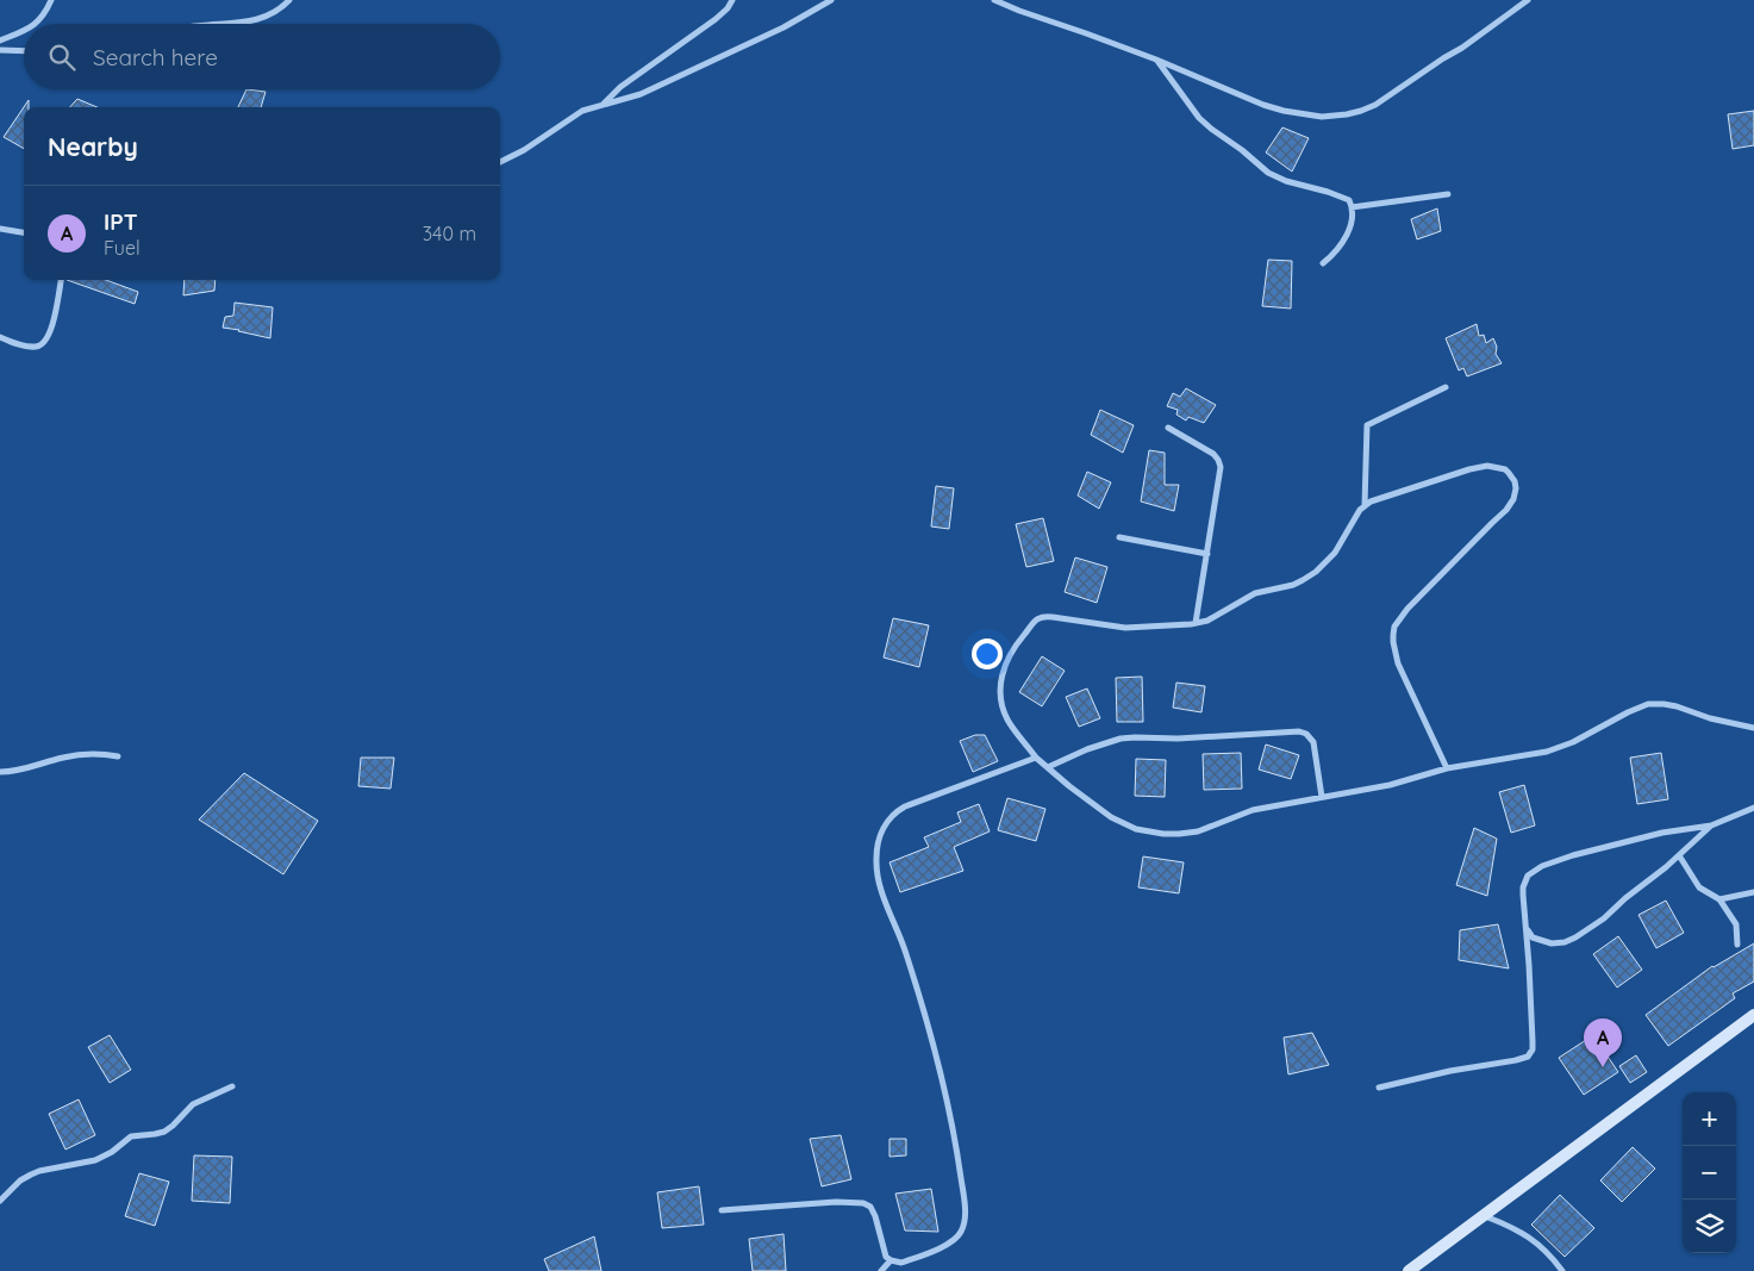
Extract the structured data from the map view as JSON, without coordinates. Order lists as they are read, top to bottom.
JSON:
{
  "page": {
    "search": "Search here",
    "heading": "Nearby",
    "list": [
      {
        "mark": "A",
        "name": "IPT",
        "note": "Fuel",
        "value": "340 m"
      }
    ],
    "pins": "A",
    "map_buttons": ["+", "−"]
  }
}
